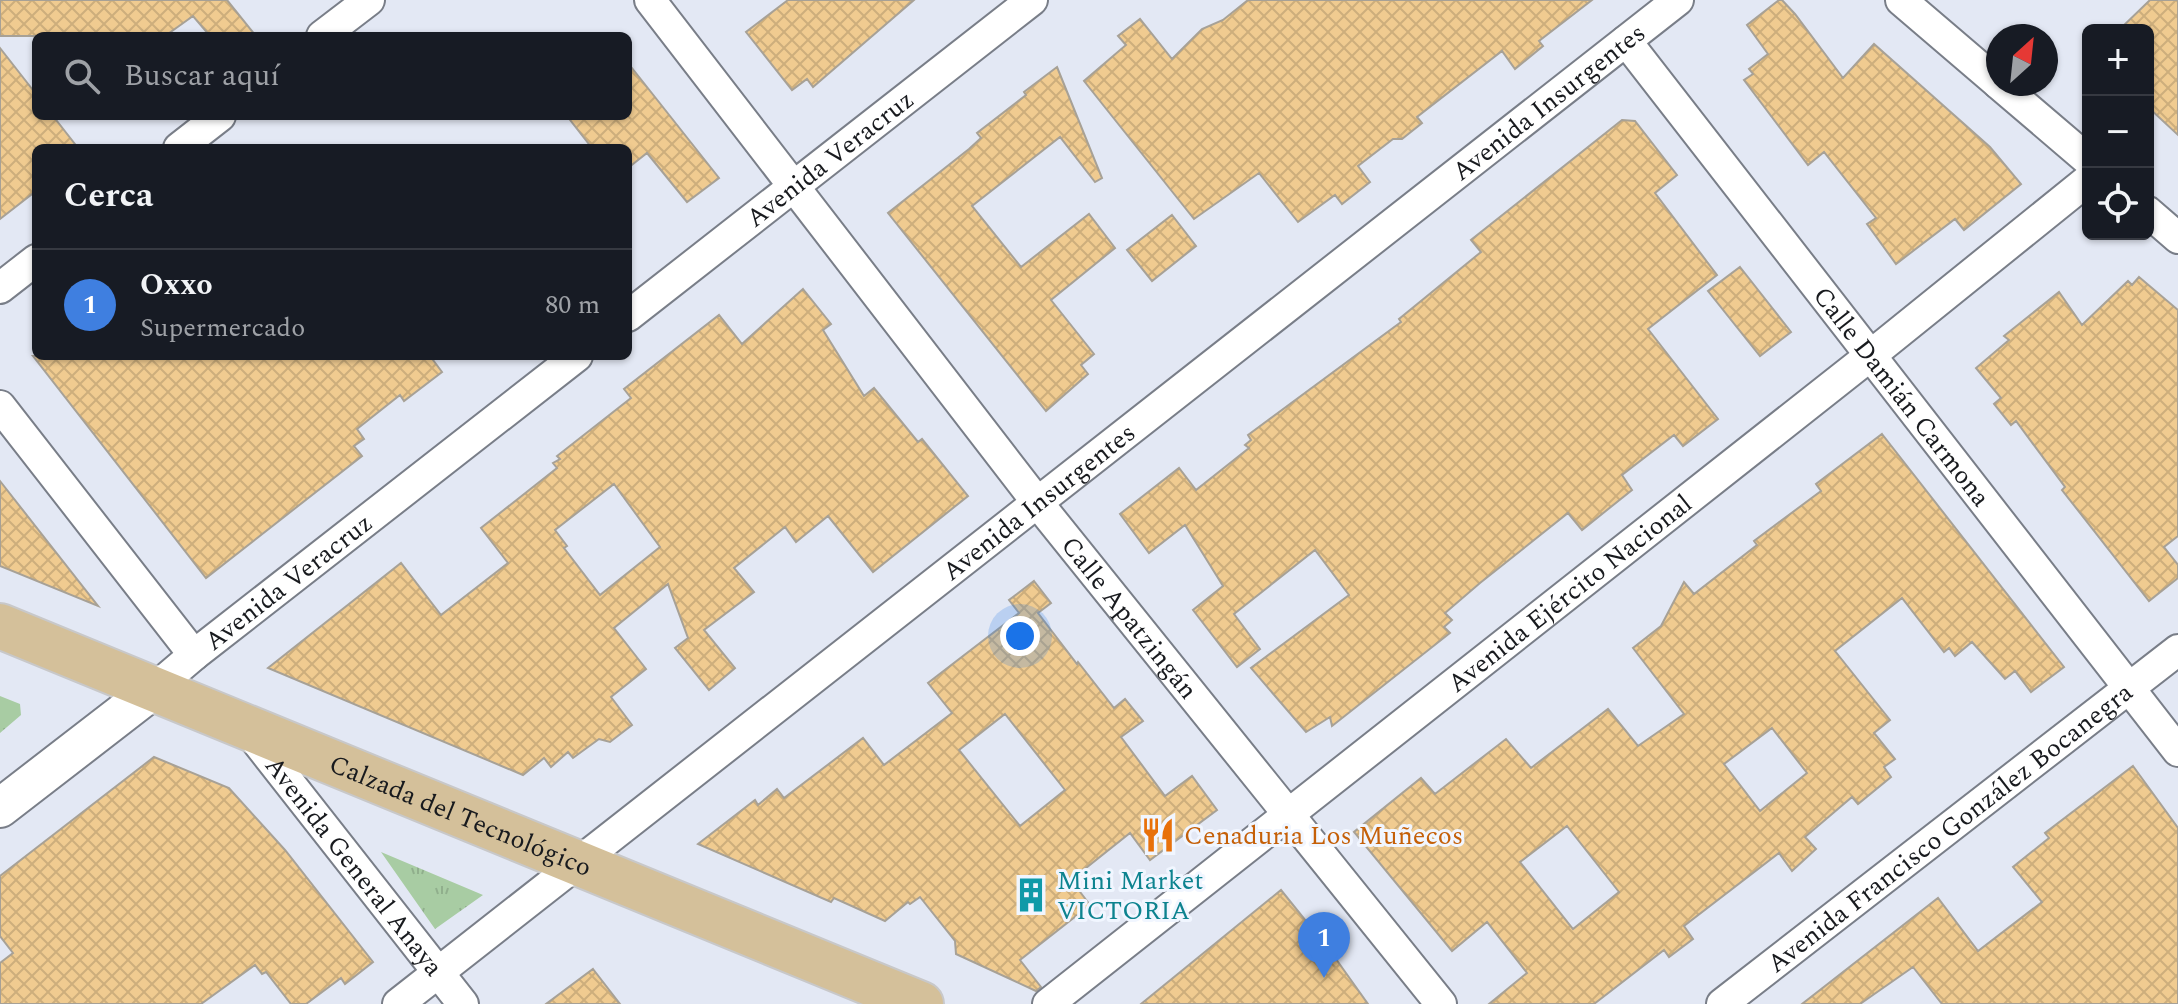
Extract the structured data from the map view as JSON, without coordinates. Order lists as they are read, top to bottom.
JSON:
{
  "streets": {
    "main road": ["Calzada del Tecnológico"],
    "street": [
      "Avenida Insurgentes",
      "Avenida Veracruz",
      "Calle Damián Carmona",
      "Avenida Ejército Nacional",
      "Calle Apatzingán",
      "Avenida Francisco González Bocanegra",
      "Avenida General Anaya"
    ]
  },
  "crossings": [
    ["Avenida Insurgentes", "Calle Damián Carmona"],
    ["Avenida Insurgentes", "Calle Apatzingán"],
    ["Avenida Insurgentes", "Calzada del Tecnológico"],
    ["Avenida Insurgentes", "Avenida General Anaya"],
    ["Avenida Veracruz", "Calle Apatzingán"],
    ["Avenida Veracruz", "Calzada del Tecnológico"],
    ["Calle Damián Carmona", "Avenida Ejército Nacional"],
    ["Calle Damián Carmona", "Avenida Francisco González Bocanegra"],
    ["Avenida Ejército Nacional", "Calle Apatzingán"],
    ["Calzada del Tecnológico", "Avenida General Anaya"]
  ],
  "places": {
    "restaurant": ["Cenaduria Los Muñecos"],
    "building": ["Mini Market VICTORIA"]
  },
  "north": "top right",
  "page": {
    "map_buttons": ["+", "−"],
    "search": "Buscar aquí",
    "heading": "Cerca",
    "list": [
      {
        "mark": "1",
        "name": "Oxxo",
        "note": "Supermercado",
        "value": "80 m"
      }
    ],
    "pins": "1"
  }
}
